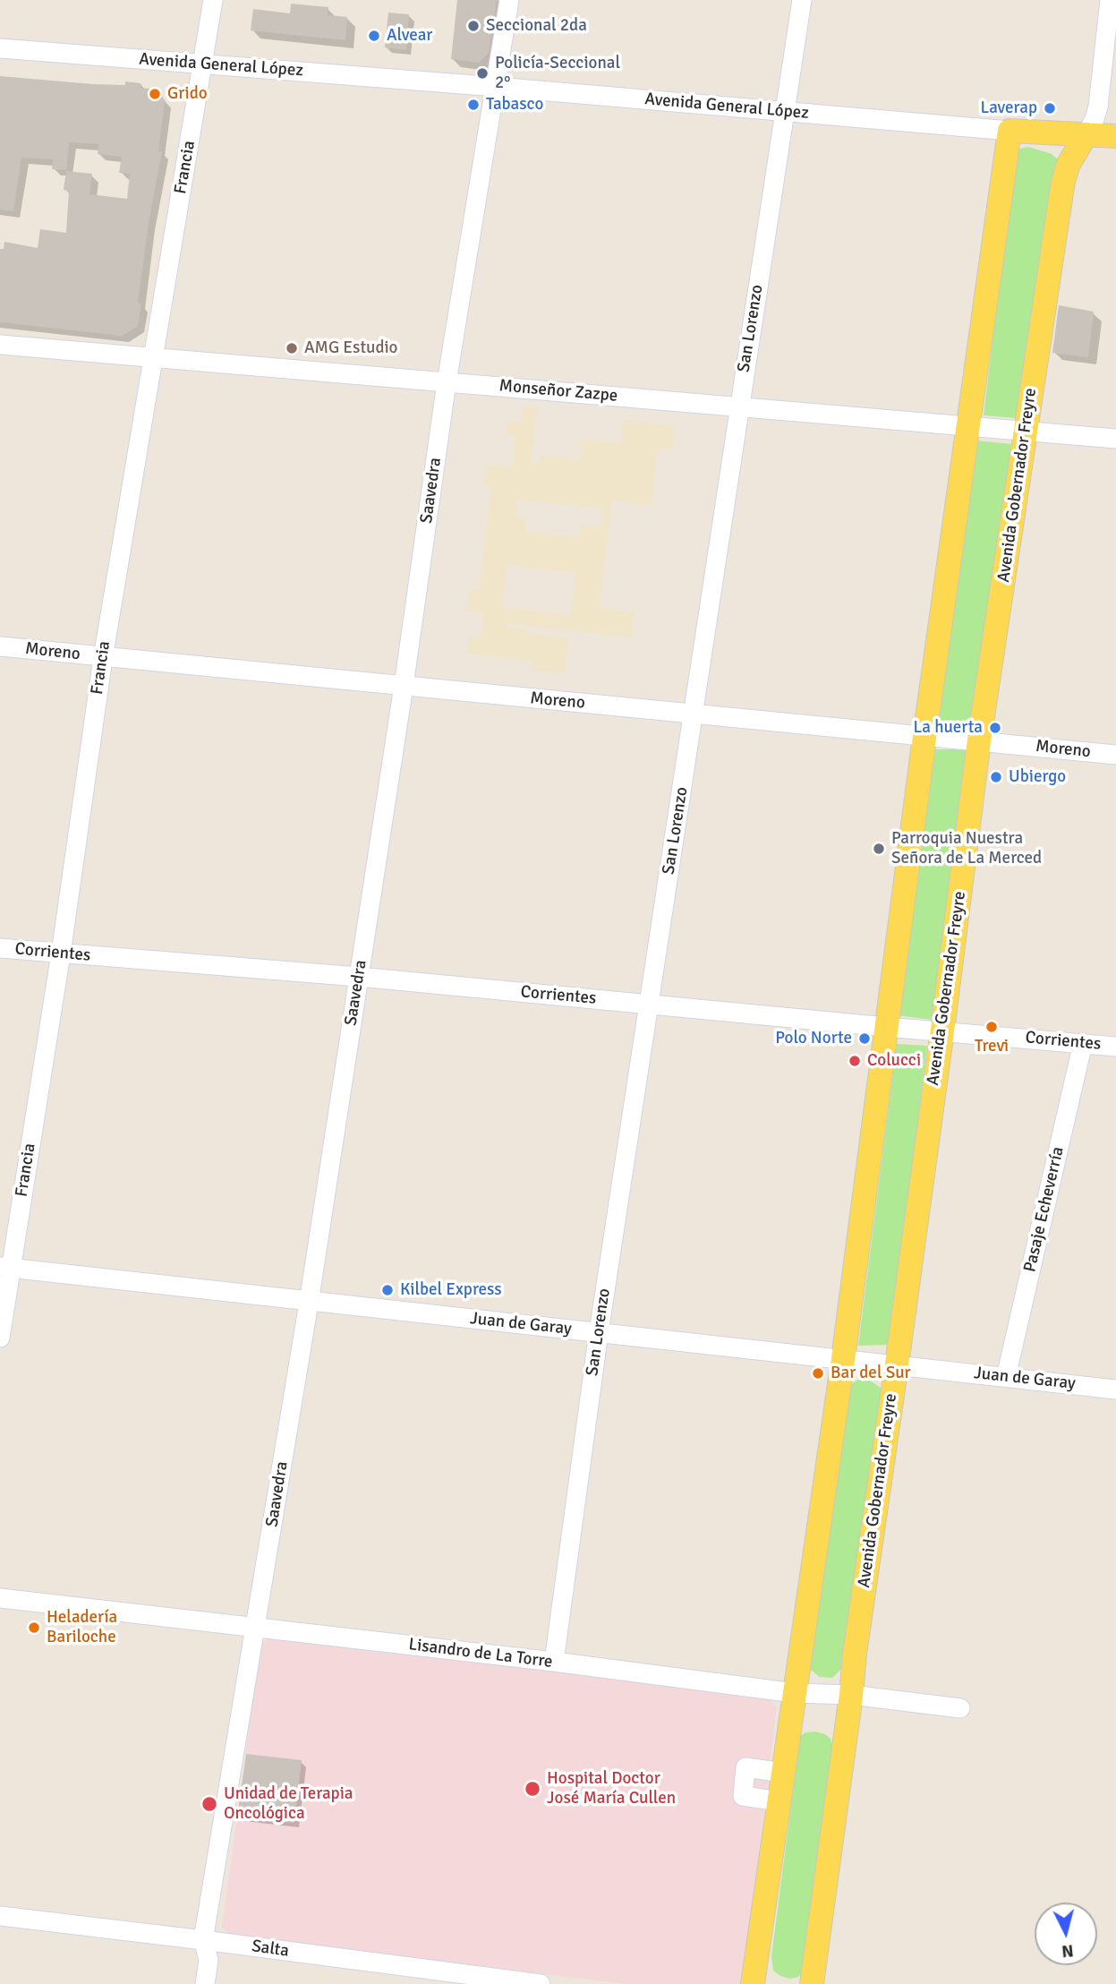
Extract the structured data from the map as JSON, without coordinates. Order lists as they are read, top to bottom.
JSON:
{
  "streets": {
    "main road": ["Avenida General López", "Avenida Gobernador Freyre"],
    "street": [
      "Francia",
      "San Lorenzo",
      "Monseñor Zazpe",
      "Saavedra",
      "Moreno",
      "Corrientes",
      "Pasaje Echeverría",
      "Juan de Garay",
      "Lisandro de La Torre",
      "Salta"
    ]
  },
  "crossings": [
    ["Avenida General López", "Francia"],
    ["Avenida General López", "San Lorenzo"],
    ["Avenida General López", "Avenida Gobernador Freyre"],
    ["Avenida General López", "Saavedra"],
    ["Francia", "Monseñor Zazpe"],
    ["Francia", "Moreno"],
    ["Francia", "Corrientes"],
    ["Francia", "Juan de Garay"],
    ["San Lorenzo", "Monseñor Zazpe"],
    ["San Lorenzo", "Moreno"],
    ["San Lorenzo", "Corrientes"],
    ["San Lorenzo", "Juan de Garay"],
    ["San Lorenzo", "Lisandro de La Torre"],
    ["Monseñor Zazpe", "Avenida Gobernador Freyre"],
    ["Monseñor Zazpe", "Saavedra"],
    ["Avenida Gobernador Freyre", "Moreno"],
    ["Avenida Gobernador Freyre", "Corrientes"],
    ["Avenida Gobernador Freyre", "Juan de Garay"],
    ["Avenida Gobernador Freyre", "Lisandro de La Torre"],
    ["Saavedra", "Moreno"],
    ["Saavedra", "Corrientes"],
    ["Saavedra", "Juan de Garay"],
    ["Saavedra", "Lisandro de La Torre"],
    ["Saavedra", "Salta"],
    ["Corrientes", "Pasaje Echeverría"],
    ["Pasaje Echeverría", "Juan de Garay"]
  ],
  "places": [
    "Seccional 2da",
    "Alvear",
    "Policía-Seccional 2°",
    "Grido",
    "Tabasco",
    "Laverap",
    "AMG Estudio",
    "La huerta",
    "Ubiergo",
    "Parroquia Nuestra Señora de La Merced",
    "Trevi",
    "Polo Norte",
    "Colucci",
    "Kilbel Express",
    "Bar del Sur",
    "Heladería Bariloche",
    "Hospital Doctor José María Cullen",
    "Unidad de Terapia Oncológica"
  ],
  "north": "bottom"
}
